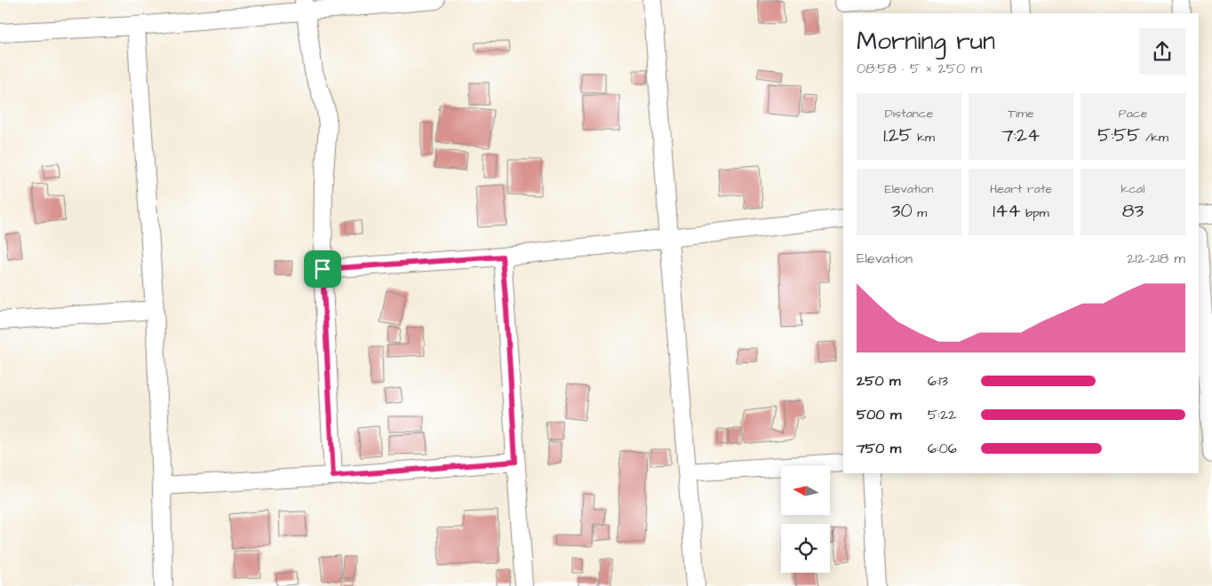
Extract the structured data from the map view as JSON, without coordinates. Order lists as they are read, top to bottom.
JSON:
{
  "north": "left",
  "page": {
    "heading": ["Morning run", "08:58 · 5 × 250 m"],
    "stats": [
      ["Distance", "1.25 km"],
      ["Time", "7:24"],
      ["Pace", "5:55 /km"],
      ["Elevation", "30 m"],
      ["Heart rate", "144 bpm"],
      ["kcal", "83"]
    ],
    "chart": ["Elevation", "212–218 m"],
    "list": [
      {
        "name": "250 m",
        "note": "6:13"
      },
      {
        "name": "500 m",
        "note": "5:22"
      },
      {
        "name": "750 m",
        "note": "6:06"
      }
    ]
  }
}
